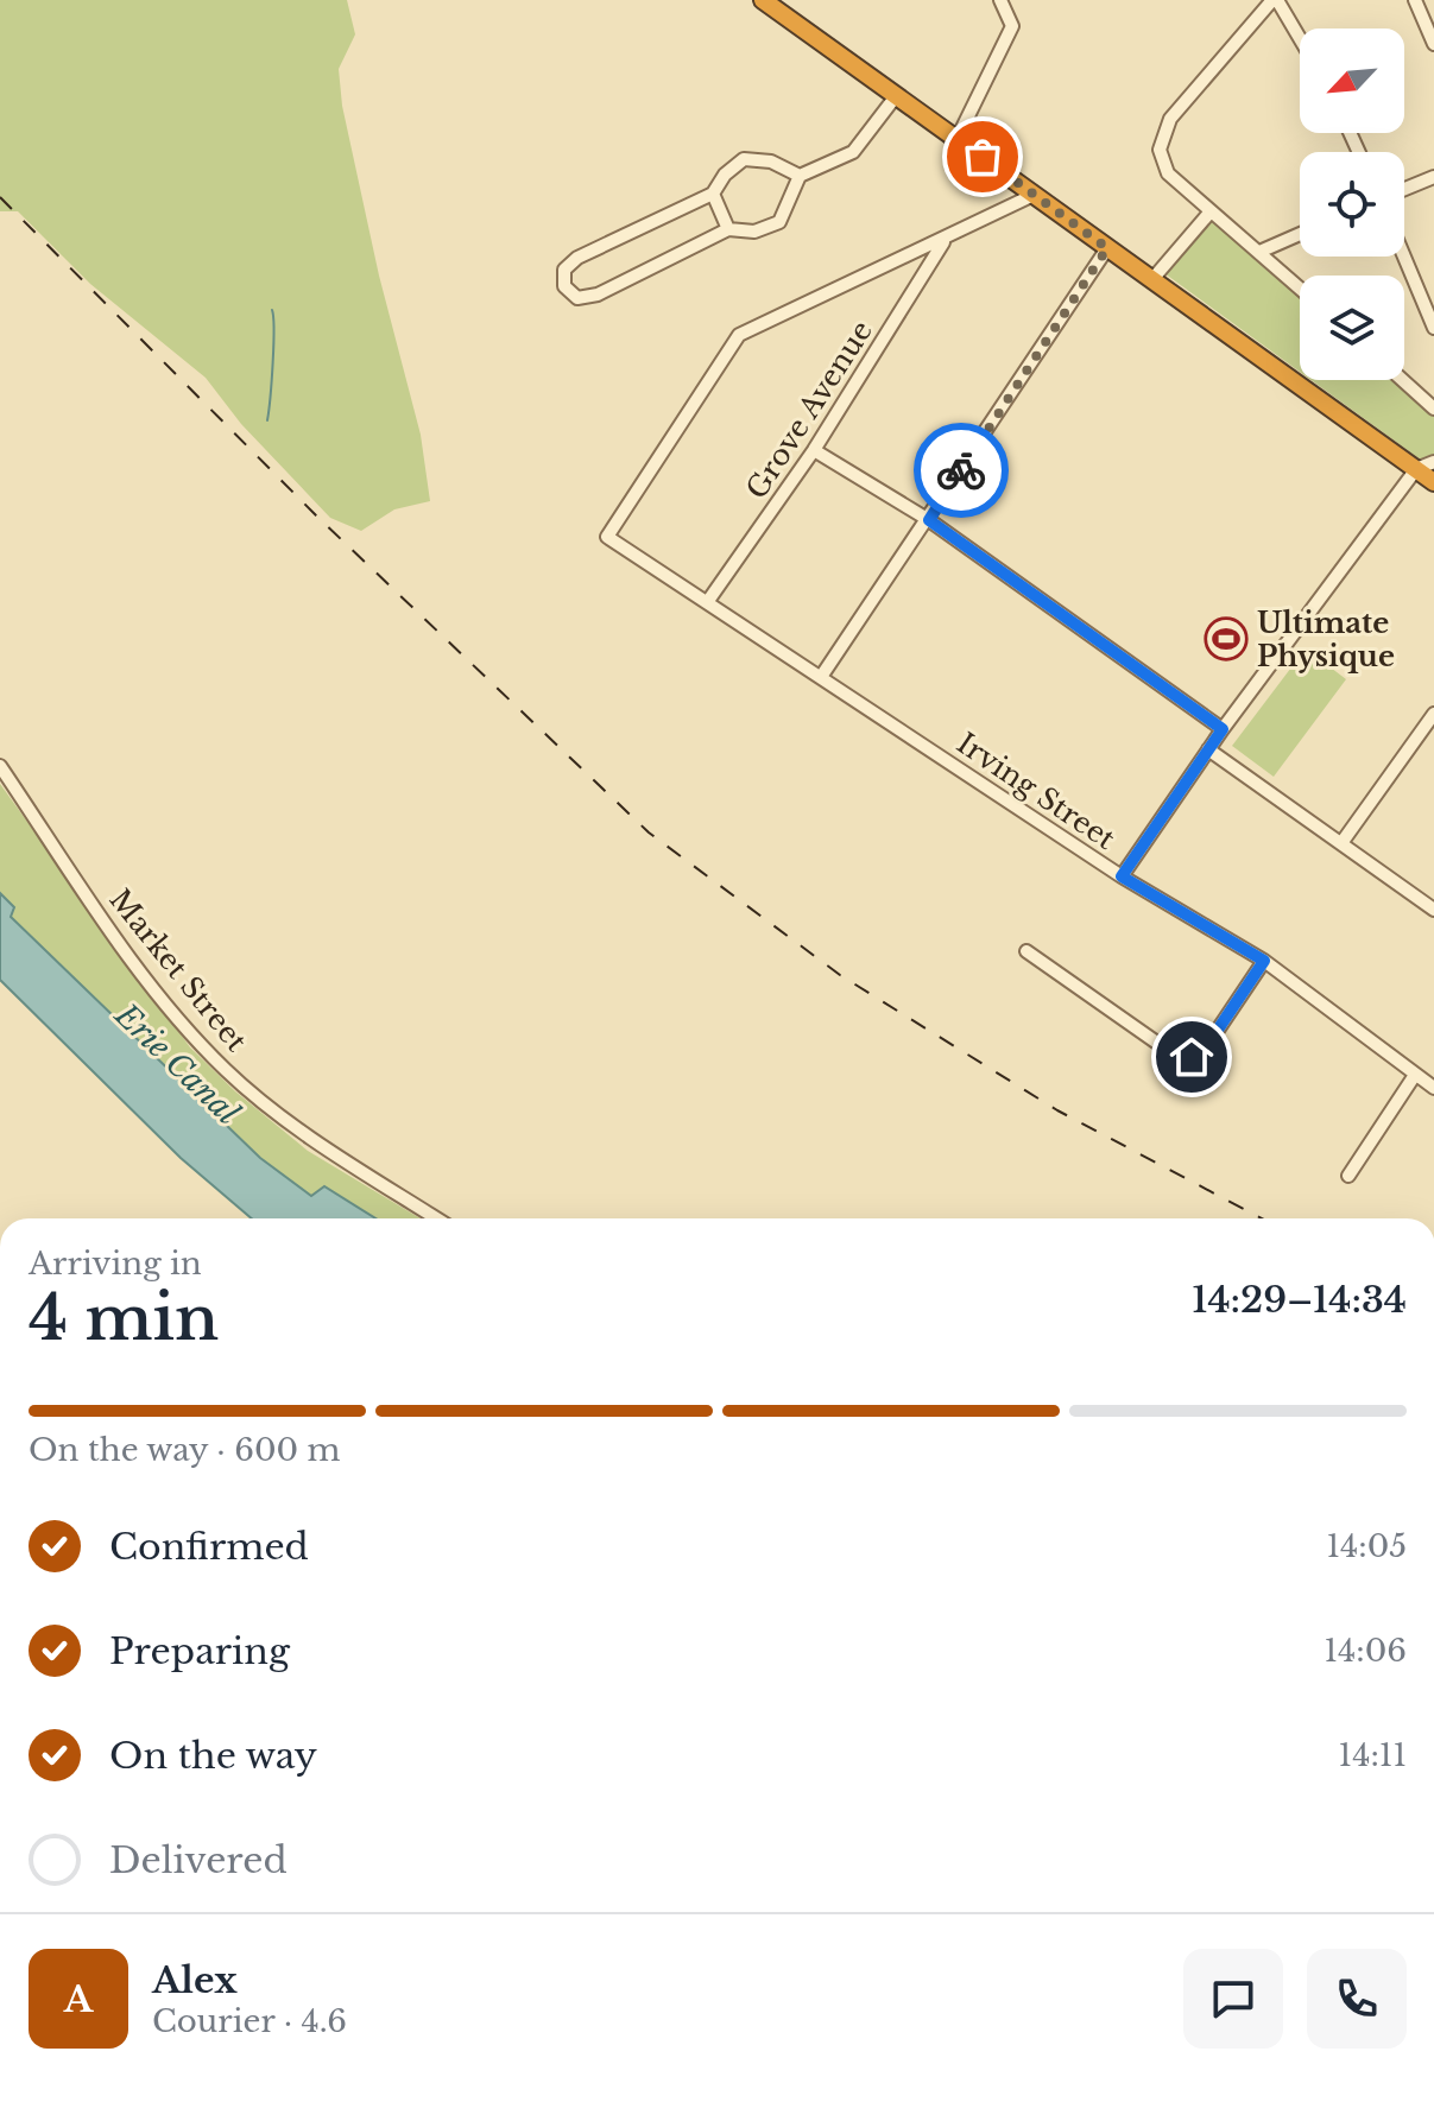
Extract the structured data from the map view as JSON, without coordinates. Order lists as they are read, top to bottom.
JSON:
{
  "streets": {
    "street": ["Grove Avenue", "Irving Street", "Market Street"]
  },
  "crossings": [
    ["Grove Avenue", "Irving Street"]
  ],
  "water": ["Erie Canal"],
  "places": {
    "sports": ["Ultimate Physique"]
  },
  "north": "bottom left",
  "page": {
    "heading": ["4 min", "Arriving in", "14:29–14:34"],
    "panel": ["Alex", "Courier · 4.6"],
    "bar": "On the way · 600 m",
    "list": [
      ["Confirmed", "14:05"],
      ["Preparing", "14:06"],
      ["On the way", "14:11"],
      "Delivered"
    ],
    "round": "A"
  }
}
